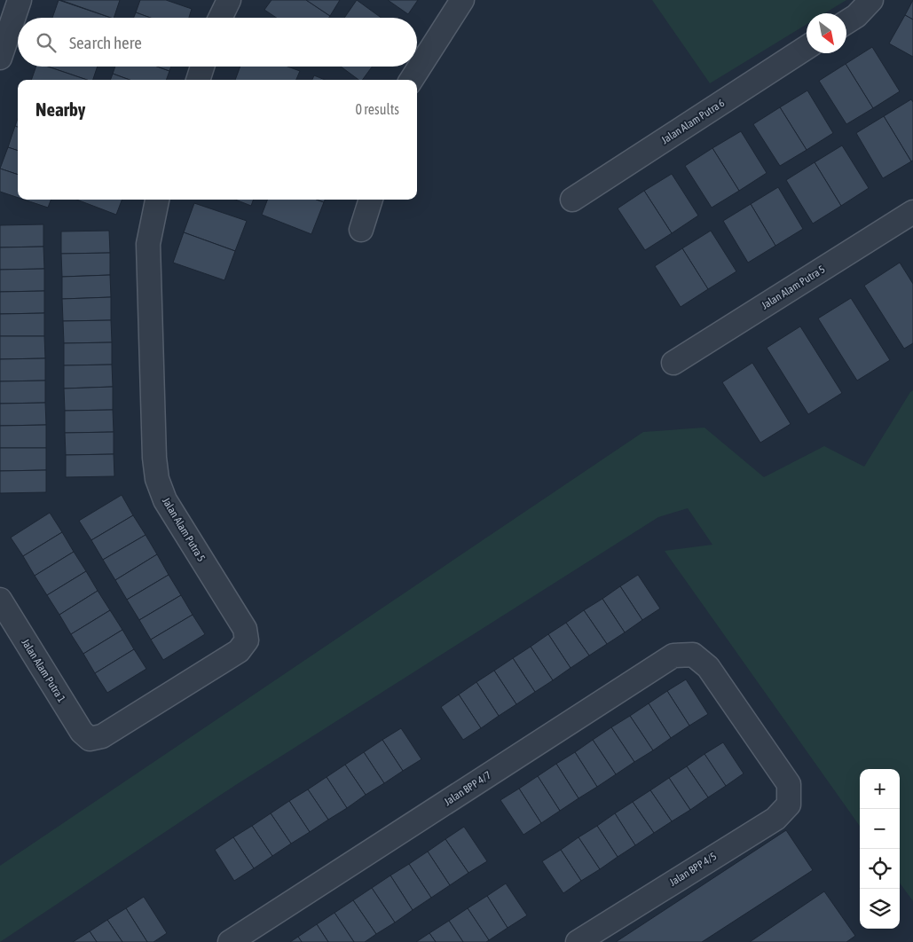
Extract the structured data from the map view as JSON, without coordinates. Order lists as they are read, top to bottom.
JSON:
{
  "streets": {
    "street": [
      "Jalan Alam Putra 6",
      "Jalan Alam Putra 5",
      "Jalan Alam Putra 1",
      "Jalan BPP 4/7",
      "Jalan BPP 4/5"
    ]
  },
  "crossings": [
    ["Jalan Alam Putra 5", "Jalan Alam Putra 1"],
    ["Jalan BPP 4/7", "Jalan BPP 4/5"]
  ],
  "north": "bottom right",
  "page": {
    "search": "Search here",
    "heading": ["Nearby", "0 results"],
    "map_buttons": ["+", "−"]
  }
}
